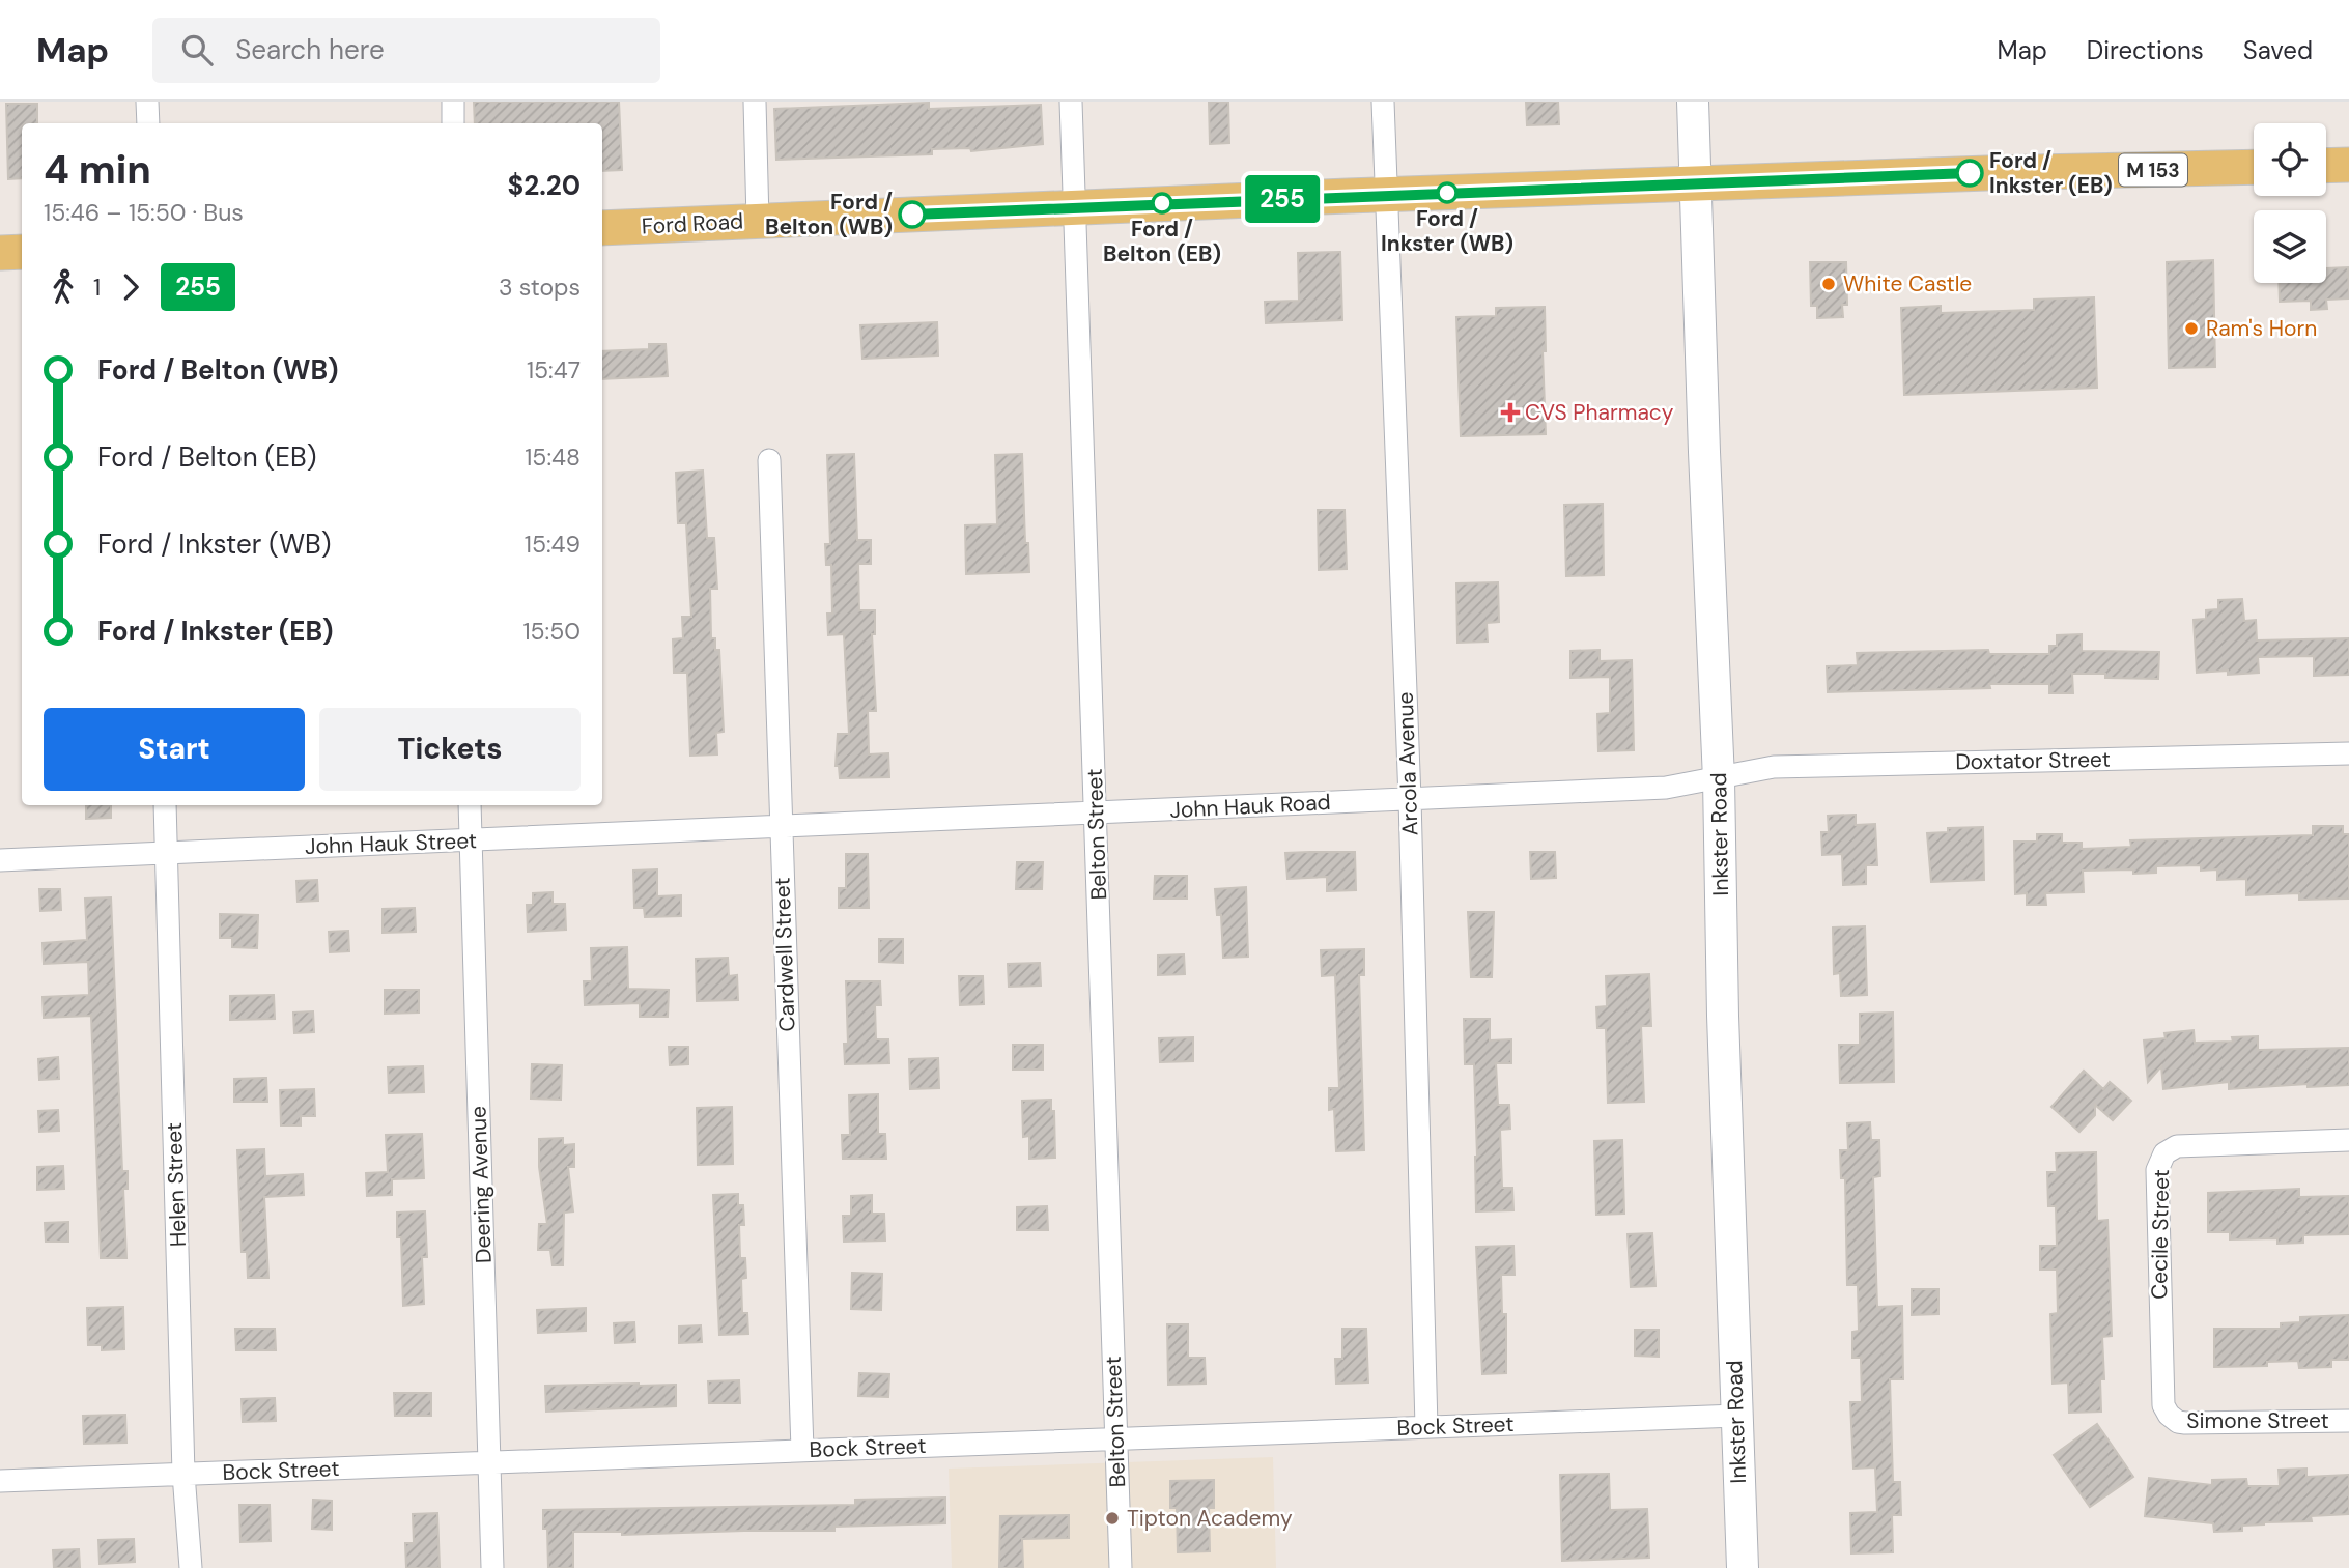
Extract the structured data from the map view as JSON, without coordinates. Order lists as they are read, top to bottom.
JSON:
{
  "streets": {
    "main road": ["M 153", "Ford Road", "Inkster Road"],
    "street": [
      "Doxtator Street",
      "Arcola Avenue",
      "John Hauk Road",
      "Belton Street",
      "John Hauk Street",
      "Cardwell Street",
      "Helen Street",
      "Deering Avenue",
      "Cecile Street",
      "Simone Street",
      "Bock Street"
    ]
  },
  "crossings": [
    ["Ford Road", "Arcola Avenue"],
    ["Ford Road", "Belton Street"],
    ["Ford Road", "Inkster Road"],
    ["Doxtator Street", "John Hauk Road"],
    ["Doxtator Street", "Inkster Road"],
    ["Arcola Avenue", "John Hauk Road"],
    ["Arcola Avenue", "Bock Street"],
    ["John Hauk Road", "Belton Street"],
    ["John Hauk Road", "Inkster Road"],
    ["John Hauk Road", "John Hauk Street"],
    ["John Hauk Road", "Cardwell Street"],
    ["Belton Street", "Bock Street"],
    ["Inkster Road", "Bock Street"],
    ["John Hauk Street", "Cardwell Street"],
    ["John Hauk Street", "Helen Street"],
    ["John Hauk Street", "Deering Avenue"],
    ["Cardwell Street", "Bock Street"],
    ["Helen Street", "Bock Street"],
    ["Deering Avenue", "Bock Street"],
    ["Cecile Street", "Simone Street"]
  ],
  "places": {
    "other": [
      "Ford / Inkster (EB)",
      "Ford / Inkster (WB)",
      "Ford / Belton (EB)",
      "Ford / Belton (WB)",
      "White Castle",
      "Ram's Horn",
      "Tipton Academy"
    ],
    "health": ["CVS Pharmacy"]
  },
  "lines": ["bus line 255"],
  "page": {
    "header": "Map",
    "search": "Search here",
    "nav": ["Map", "Directions", "Saved"],
    "on_map": "255",
    "heading": ["4 min", "15:46 – 15:50 · Bus", "$2.20"],
    "legs": ["1", "255", "3 stops"],
    "list": [
      {
        "name": "Ford / Belton (WB)",
        "value": "15:47"
      },
      {
        "name": "Ford / Belton (EB)",
        "value": "15:48"
      },
      {
        "name": "Ford / Inkster (WB)",
        "value": "15:49"
      },
      {
        "name": "Ford / Inkster (EB)",
        "value": "15:50"
      }
    ],
    "buttons": ["Start", "Tickets"]
  }
}
